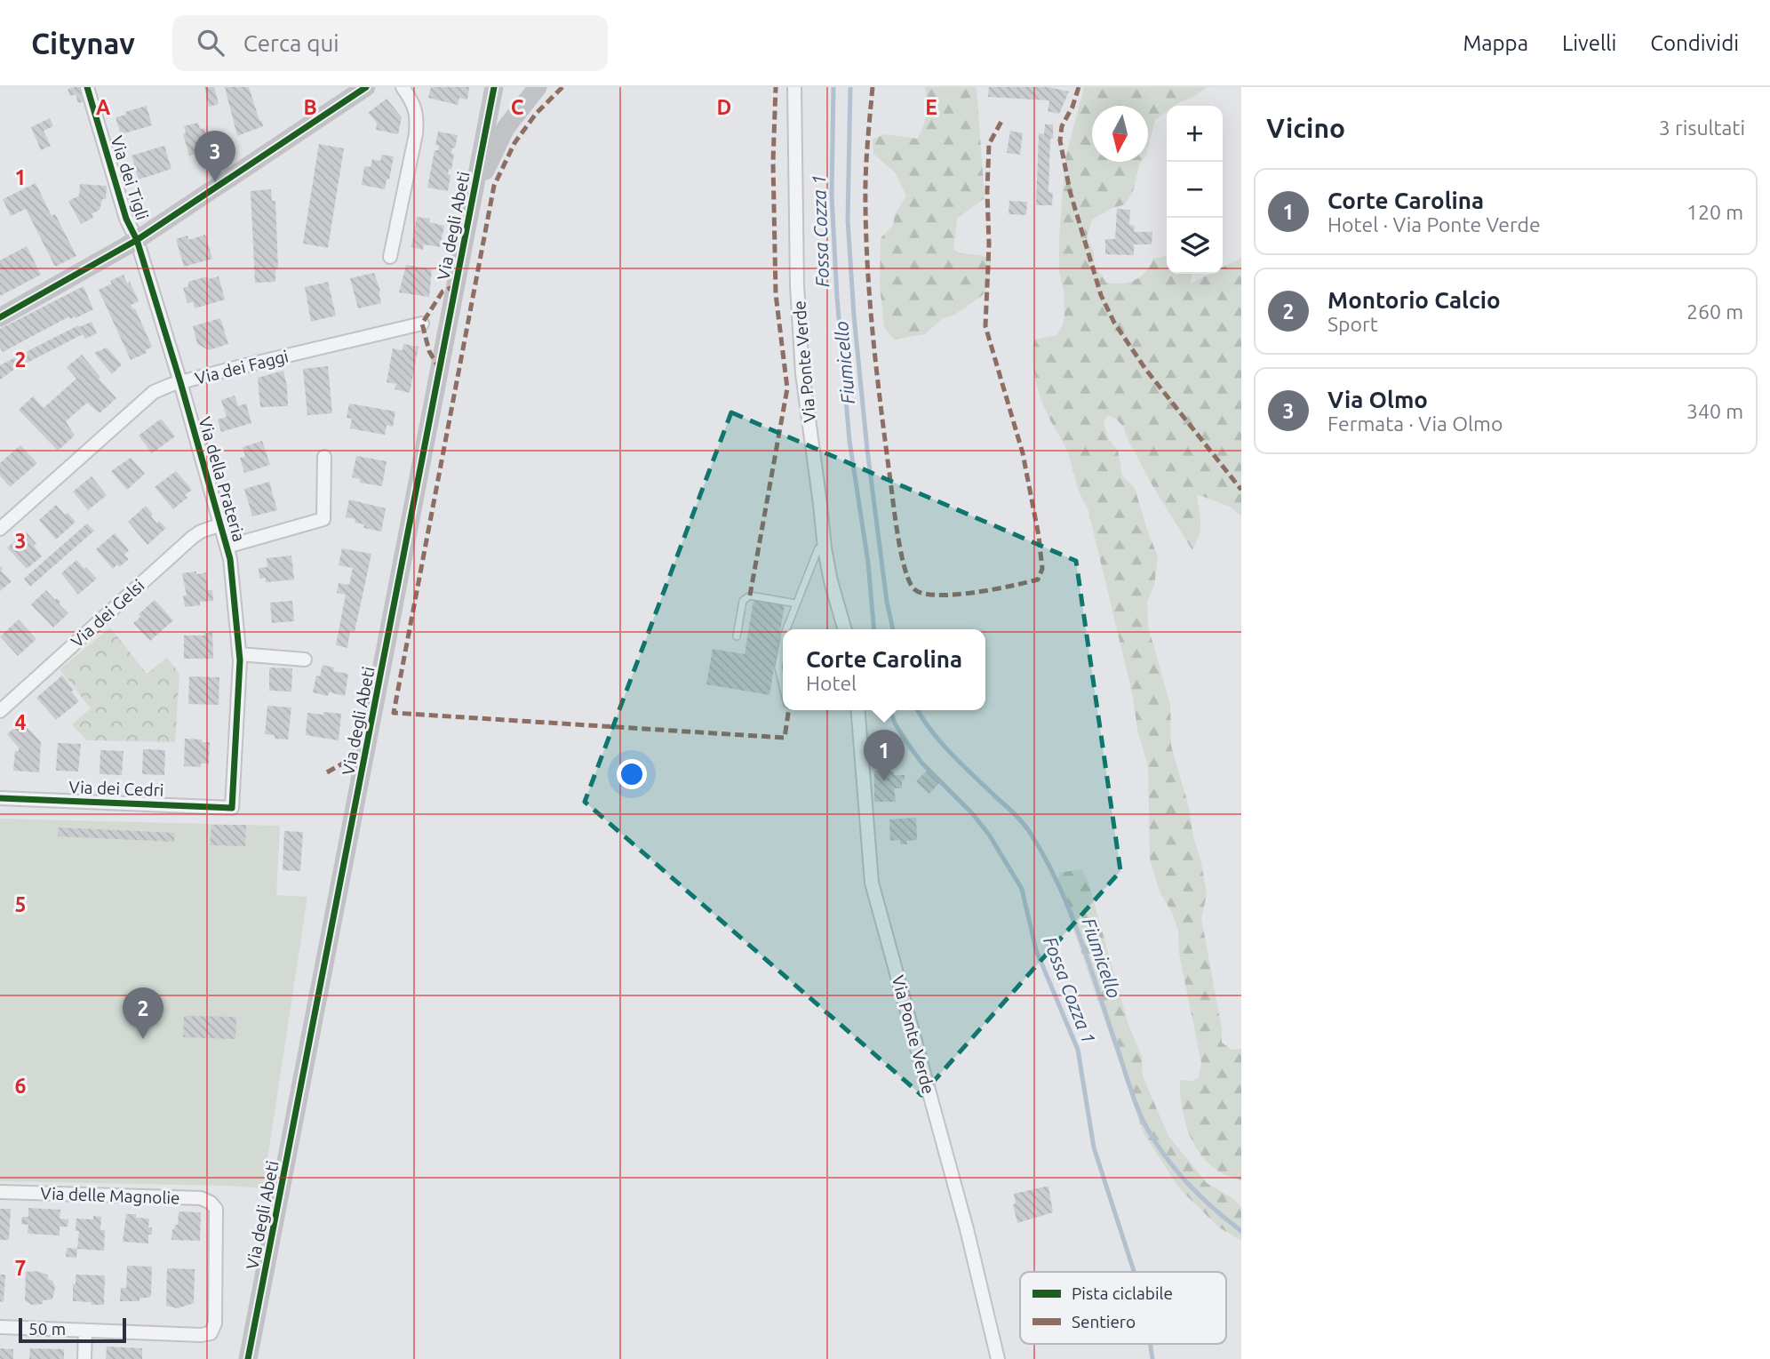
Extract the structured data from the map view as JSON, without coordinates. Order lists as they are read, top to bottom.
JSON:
{
  "streets": {
    "street": [
      "Via dei Tigli",
      "Via degli Abeti",
      "Via Ponte Verde",
      "Via dei Faggi",
      "Via della Prateria",
      "Via dei Gelsi",
      "Via dei Cedri",
      "Via delle Magnolie"
    ]
  },
  "crossings": [
    ["Via dei Tigli", "Via della Prateria"],
    ["Via dei Faggi", "Via della Prateria"],
    ["Via della Prateria", "Via dei Gelsi"],
    ["Via della Prateria", "Via dei Cedri"]
  ],
  "water": ["Fossa Cozza 1", "Fiumicello"],
  "legend": ["Pista ciclabile", "Sentiero"],
  "scale_bar": "50 m",
  "north": "bottom",
  "page": {
    "header": "Citynav",
    "search": "Cerca qui",
    "nav": ["Mappa", "Livelli", "Condividi"],
    "heading": ["Vicino", "3 risultati"],
    "map_buttons": ["+", "−"],
    "pins": ["3", "1", "2"],
    "list": [
      {
        "mark": "1",
        "name": "Corte Carolina",
        "note": "Hotel · Via Ponte Verde",
        "value": "120 m"
      },
      {
        "mark": "2",
        "name": "Montorio Calcio",
        "note": "Sport",
        "value": "260 m"
      },
      {
        "mark": "3",
        "name": "Via Olmo",
        "note": "Fermata · Via Olmo",
        "value": "340 m"
      }
    ],
    "popup": ["Corte Carolina", "Hotel"],
    "scale": "50 m"
  },
  "grid": {
    "columns": [
      "A",
      "B",
      "C",
      "D",
      "E"
    ],
    "rows": [
      "1",
      "2",
      "3",
      "4",
      "5",
      "6",
      "7"
    ]
  }
}
